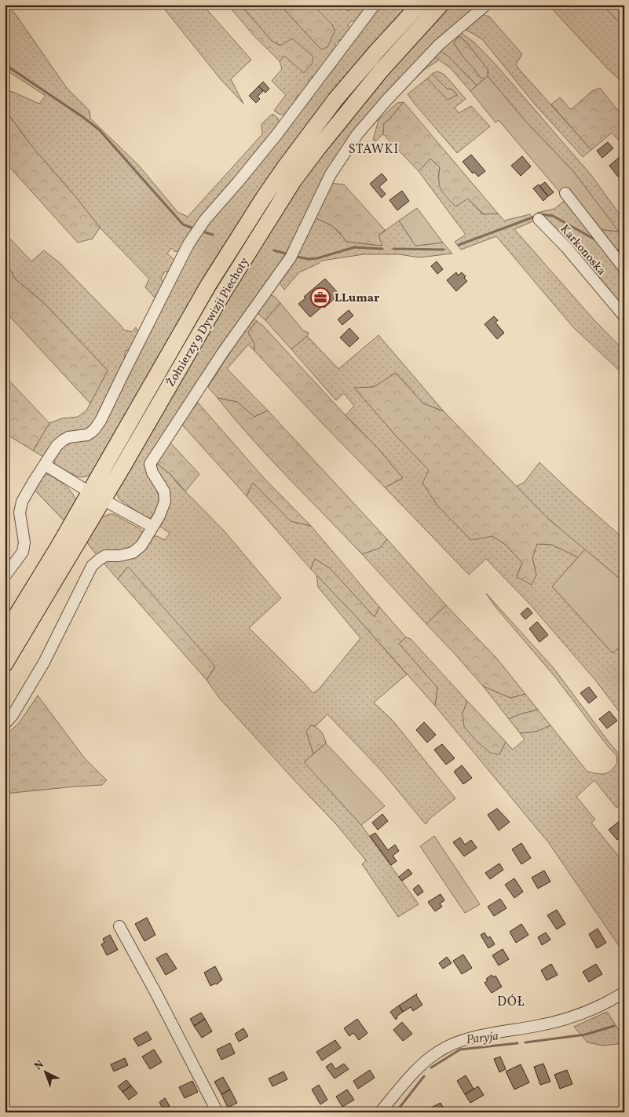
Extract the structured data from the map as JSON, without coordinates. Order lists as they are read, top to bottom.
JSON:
{
  "streets": {
    "highway": ["Żołnierzy 9 Dywizji Piechoty"],
    "street": ["Karkonoska"]
  },
  "districts": ["STAWKI", "DÓŁ"],
  "water": ["Paryja"],
  "places": {
    "office": ["LLumar"]
  },
  "north": "top left"
}
